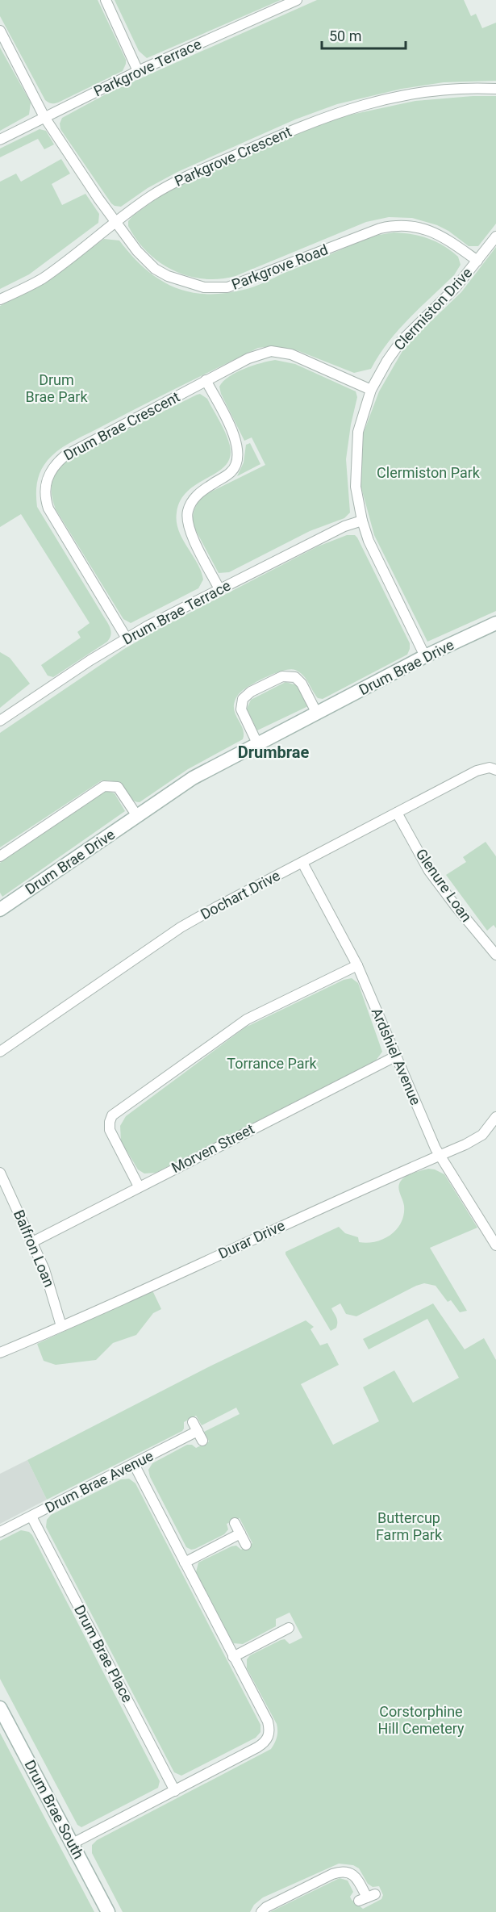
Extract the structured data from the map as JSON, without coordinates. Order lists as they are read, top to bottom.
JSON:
{
  "streets": {
    "street": [
      "Parkgrove Terrace",
      "Parkgrove Crescent",
      "Parkgrove Road",
      "Clermiston Drive",
      "Drum Brae Crescent",
      "Drum Brae Terrace",
      "Drum Brae Drive",
      "Glenure Loan",
      "Dochart Drive",
      "Ardshiel Avenue",
      "Morven Street",
      "Durar Drive",
      "Balfron Loan",
      "Drum Brae Avenue",
      "Drum Brae Place",
      "Drum Brae South"
    ]
  },
  "crossings": [
    ["Parkgrove Terrace", "Parkgrove Road"],
    ["Parkgrove Crescent", "Parkgrove Road"],
    ["Parkgrove Road", "Clermiston Drive"],
    ["Clermiston Drive", "Drum Brae Crescent"],
    ["Clermiston Drive", "Drum Brae Terrace"],
    ["Clermiston Drive", "Drum Brae Drive"],
    ["Drum Brae Crescent", "Drum Brae Terrace"],
    ["Glenure Loan", "Dochart Drive"],
    ["Dochart Drive", "Ardshiel Avenue"],
    ["Ardshiel Avenue", "Morven Street"],
    ["Ardshiel Avenue", "Durar Drive"],
    ["Morven Street", "Balfron Loan"],
    ["Durar Drive", "Balfron Loan"],
    ["Drum Brae Avenue", "Drum Brae Place"]
  ],
  "districts": ["Drumbrae"],
  "parks": [
    "Drum Brae Park",
    "Clermiston Park",
    "Torrance Park",
    "Buttercup Farm Park",
    "Corstorphine Hill Cemetery"
  ],
  "scale_bar": "50 m"
}
